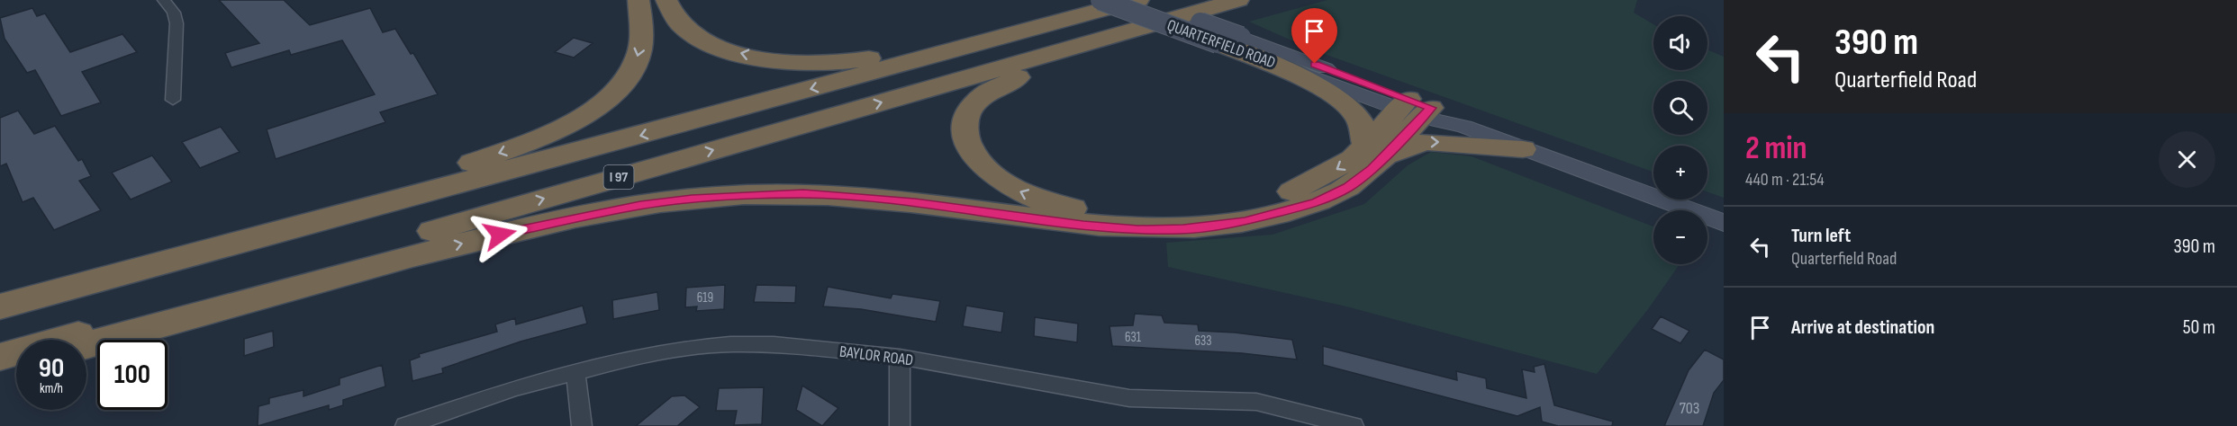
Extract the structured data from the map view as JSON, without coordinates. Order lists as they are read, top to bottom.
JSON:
{
  "streets": {
    "highway": ["I 97"],
    "main road": ["QUARTERFIELD ROAD"],
    "street": ["BAYLOR ROAD"]
  },
  "crossings": [
    ["QUARTERFIELD ROAD", "I 97"]
  ],
  "house_numbers": [
    "619",
    "631",
    "633",
    "703"
  ],
  "page": {
    "turn": ["390 m", "Quarterfield Road"],
    "map_buttons": ["+", "−"],
    "heading": ["2 min", "440 m · 21:54"],
    "list": [
      {
        "name": "Turn left",
        "note": "Quarterfield Road",
        "value": "390 m"
      },
      {
        "name": "Arrive at destination",
        "value": "50 m"
      }
    ],
    "speed": "90 km/h",
    "limit": "100"
  }
}
